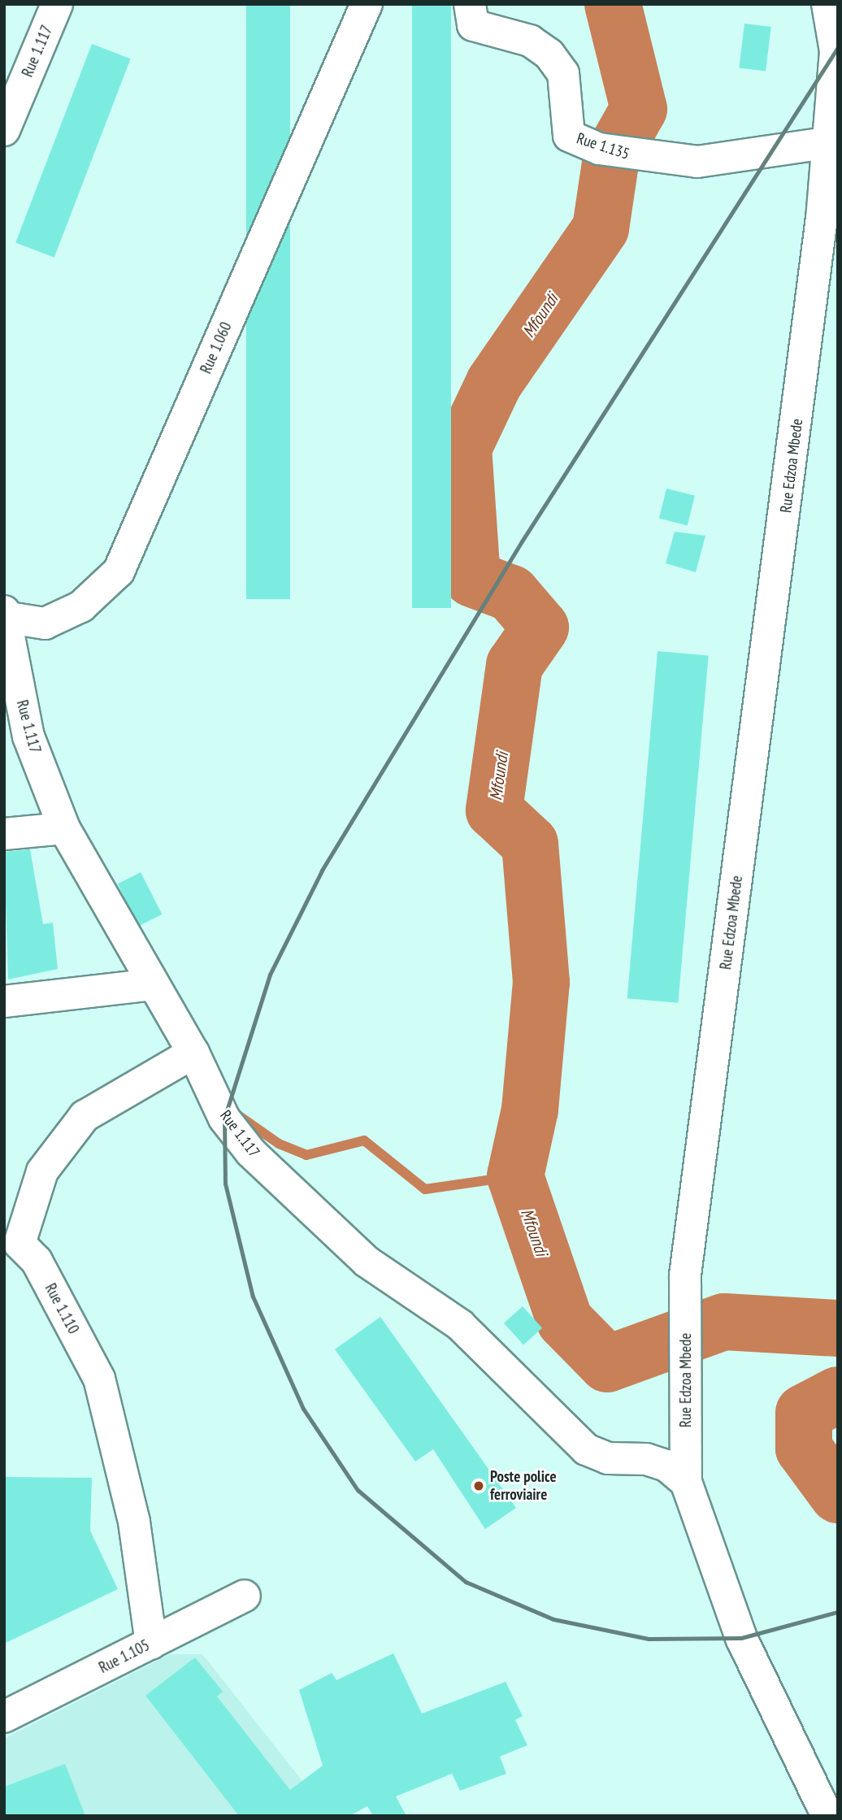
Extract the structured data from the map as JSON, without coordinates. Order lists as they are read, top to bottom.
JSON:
{
  "streets": {
    "street": [
      "Rue 1.117",
      "Rue 1.135",
      "Rue 1.060",
      "Rue Edzoa Mbede",
      "Rue 1.110",
      "Rue 1.105"
    ]
  },
  "crossings": [
    ["Rue 1.117", "Rue 1.060"],
    ["Rue 1.117", "Rue Edzoa Mbede"],
    ["Rue 1.117", "Rue 1.110"],
    ["Rue 1.135", "Rue Edzoa Mbede"],
    ["Rue 1.110", "Rue 1.105"]
  ],
  "water": ["Mfoundi"],
  "places": ["Poste police ferroviaire"]
}
